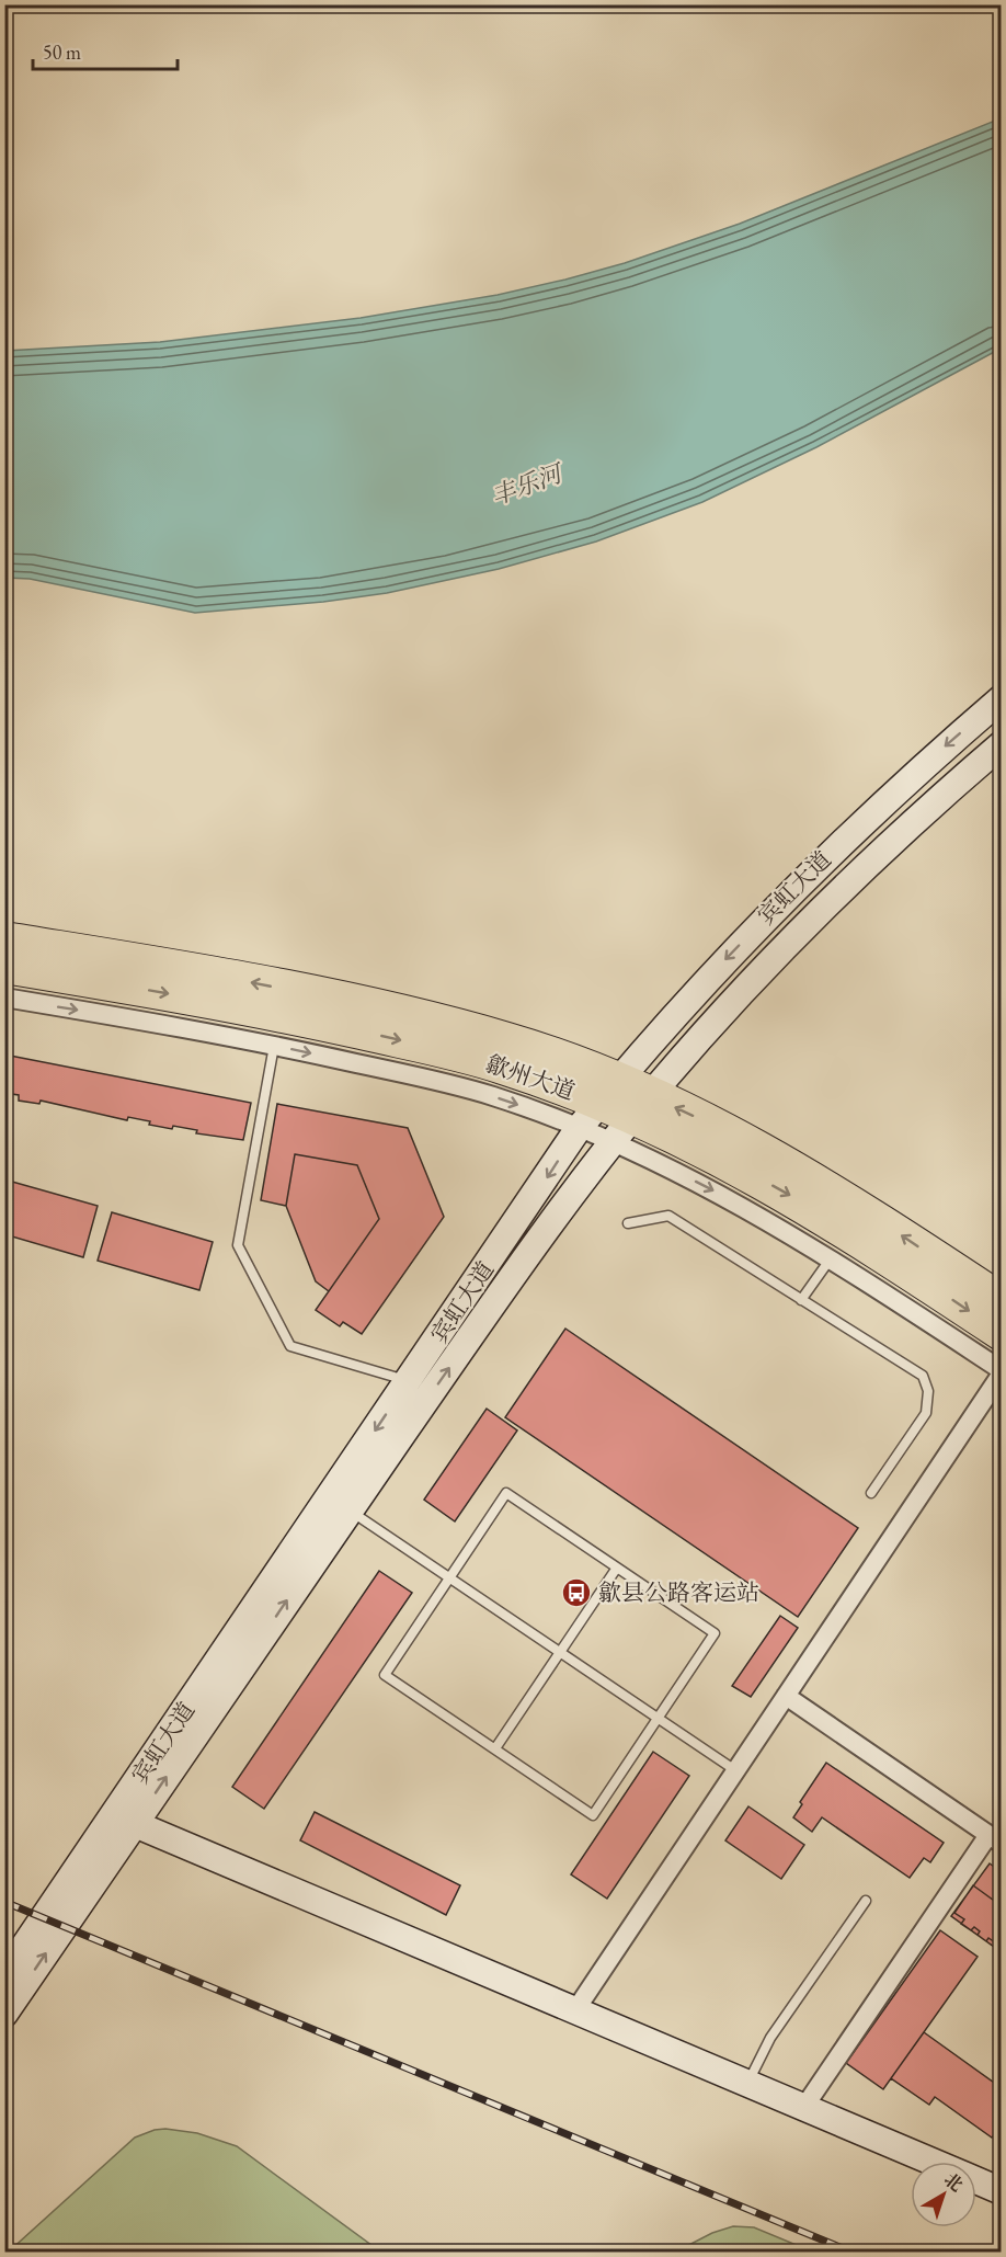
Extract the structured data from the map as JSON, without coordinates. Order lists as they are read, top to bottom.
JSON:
{
  "streets": {
    "highway": ["歙州大道"],
    "main road": ["宾虹大道"]
  },
  "crossings": [
    ["宾虹大道", "歙州大道"]
  ],
  "water": ["丰乐河"],
  "places": {
    "bus stop": ["歙县公路客运站"]
  },
  "scale_bar": "50 m",
  "north": "top right"
}
